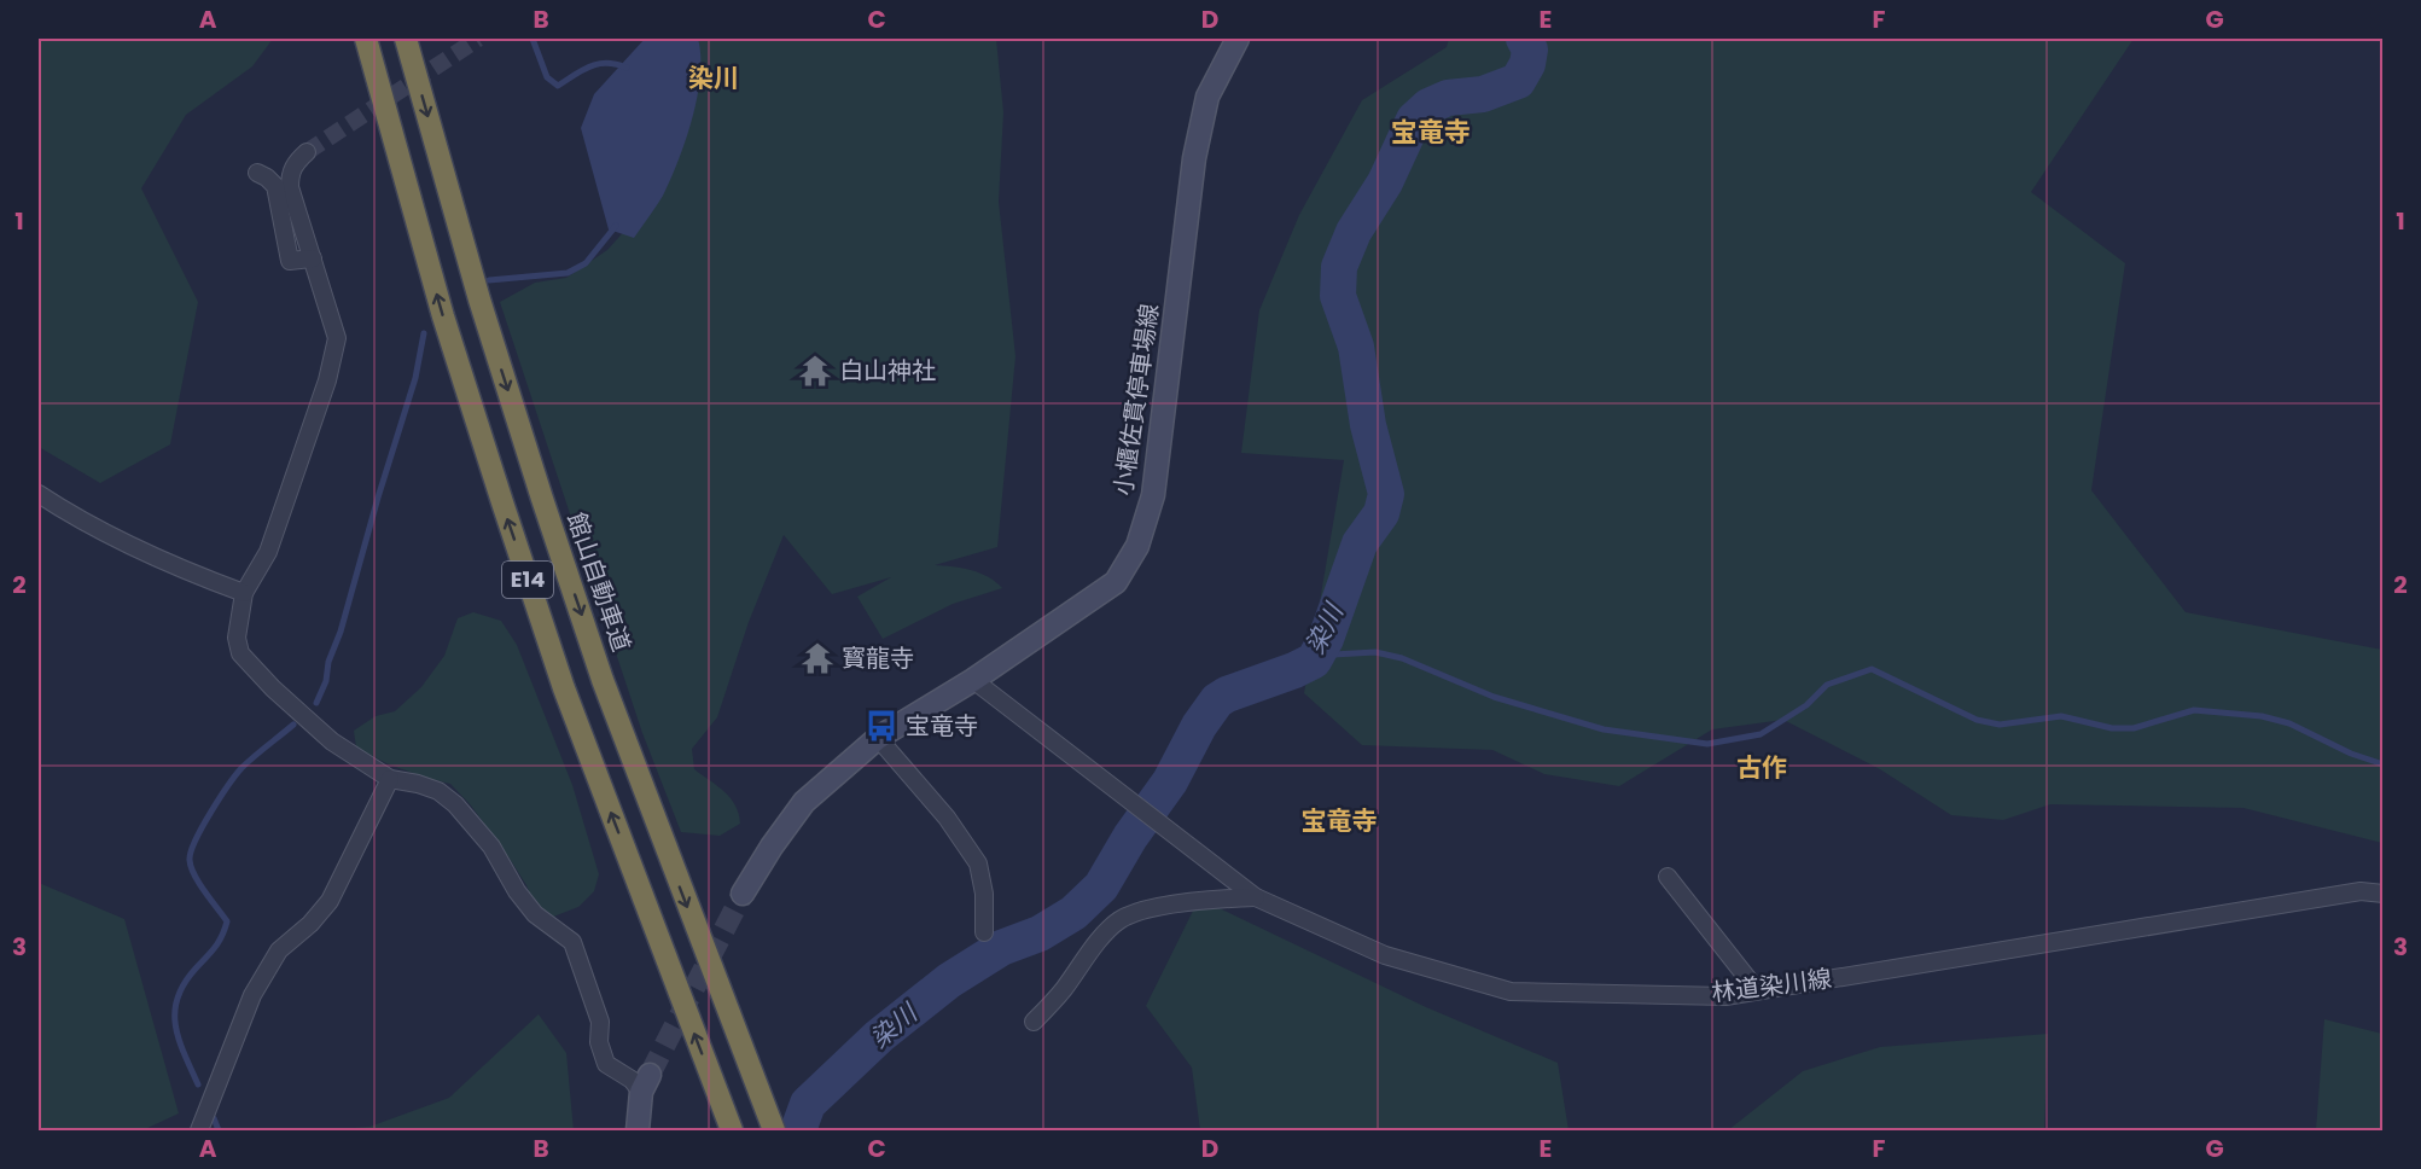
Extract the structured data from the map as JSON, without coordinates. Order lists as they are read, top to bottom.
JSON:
{
  "streets": {
    "highway": ["E14", "館山自動車道"],
    "main road": ["小櫃佐貫停車場線"],
    "street": ["林道染川線"]
  },
  "crossings": [
    ["小櫃佐貫停車場線", "林道染川線"]
  ],
  "districts": [
    "染川",
    "宝竜寺",
    "古作",
    "宝竜寺"
  ],
  "water": ["染川"],
  "places": {
    "temple": ["白山神社", "寳龍寺"],
    "bus stop": ["宝竜寺"]
  },
  "grid": {
    "columns": [
      "A",
      "B",
      "C",
      "D",
      "E",
      "F",
      "G"
    ],
    "rows": ["1", "2", "3"]
  }
}
